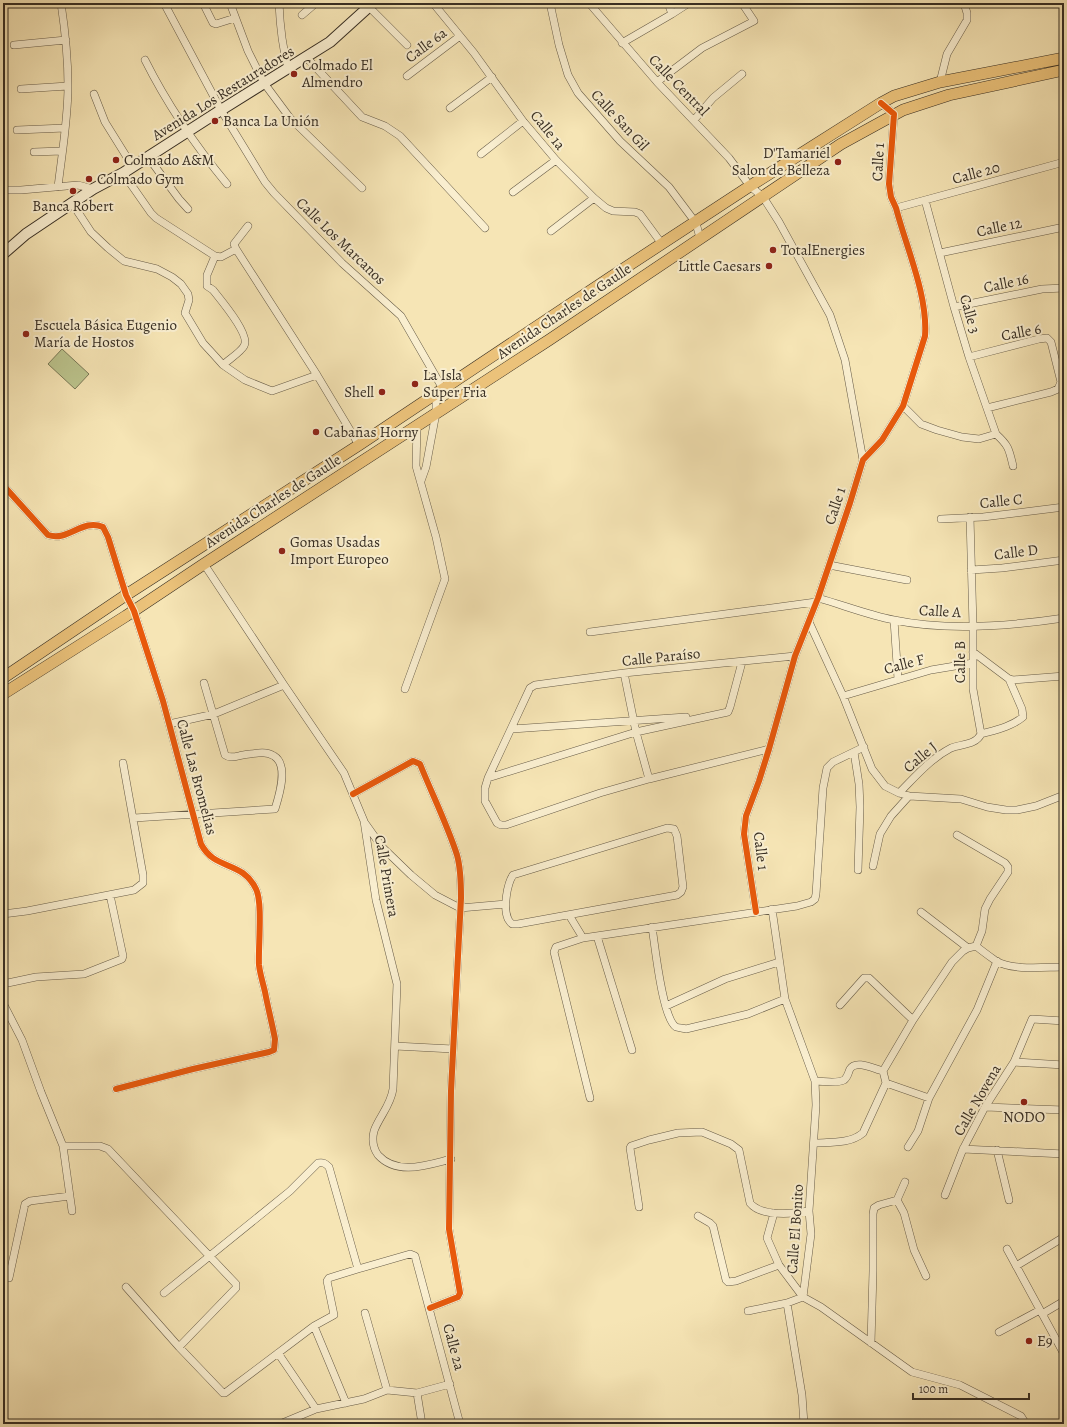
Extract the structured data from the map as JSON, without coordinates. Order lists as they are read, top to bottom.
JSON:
{
  "streets": {
    "main road": ["Avenida Charles de Gaulle"],
    "street": [
      "Calle 6a",
      "Calle Central",
      "Avenida Los Restauradores",
      "Calle San Gil",
      "Calle 1a",
      "Calle 1",
      "Calle 20",
      "Calle 12",
      "Calle Los Marcanos",
      "Calle 16",
      "Calle 3",
      "Calle 6",
      "Calle C",
      "Calle D",
      "Calle A",
      "Calle Paraíso",
      "Calle B",
      "Calle F",
      "Calle J",
      "Calle Las Bromelias",
      "Calle Primera",
      "Calle Novena",
      "Calle El Bonito",
      "Calle 2a"
    ]
  },
  "crossings": [
    ["Calle 6a", "Calle 1a"],
    ["Calle Central", "Calle 1"],
    ["Calle Central", "Avenida Charles de Gaulle"],
    ["Avenida Los Restauradores", "Calle Los Marcanos"],
    ["Calle San Gil", "Avenida Charles de Gaulle"],
    ["Calle 1a", "Avenida Charles de Gaulle"],
    ["Calle 1", "Calle 20"],
    ["Calle 1", "Avenida Charles de Gaulle"],
    ["Calle 1", "Calle A"],
    ["Calle 1", "Calle Paraíso"],
    ["Calle 20", "Calle 3"],
    ["Calle 12", "Calle 3"],
    ["Calle Los Marcanos", "Avenida Charles de Gaulle"],
    ["Calle 16", "Calle 3"],
    ["Avenida Charles de Gaulle", "Calle Las Bromelias"],
    ["Avenida Charles de Gaulle", "Calle Primera"],
    ["Calle 3", "Calle 6"],
    ["Calle C", "Calle B"],
    ["Calle D", "Calle B"],
    ["Calle A", "Calle B"],
    ["Calle B", "Calle F"],
    ["Calle B", "Calle J"]
  ],
  "places": [
    "Colmado El Almendro",
    "Banca La Unión",
    "Colmado A&M",
    "D'Tamariel Salon de Belleza",
    "Colmado Gym",
    "Banca Robert",
    "TotalEnergies",
    "Little Caesars",
    "Escuela Básica Eugenio María de Hostos",
    "La Isla Super Fria",
    "Shell",
    "Cabañas Horny",
    "Gomas Usadas Import Europeo",
    "NODO",
    "E9"
  ],
  "scale_bar": "100 m"
}
